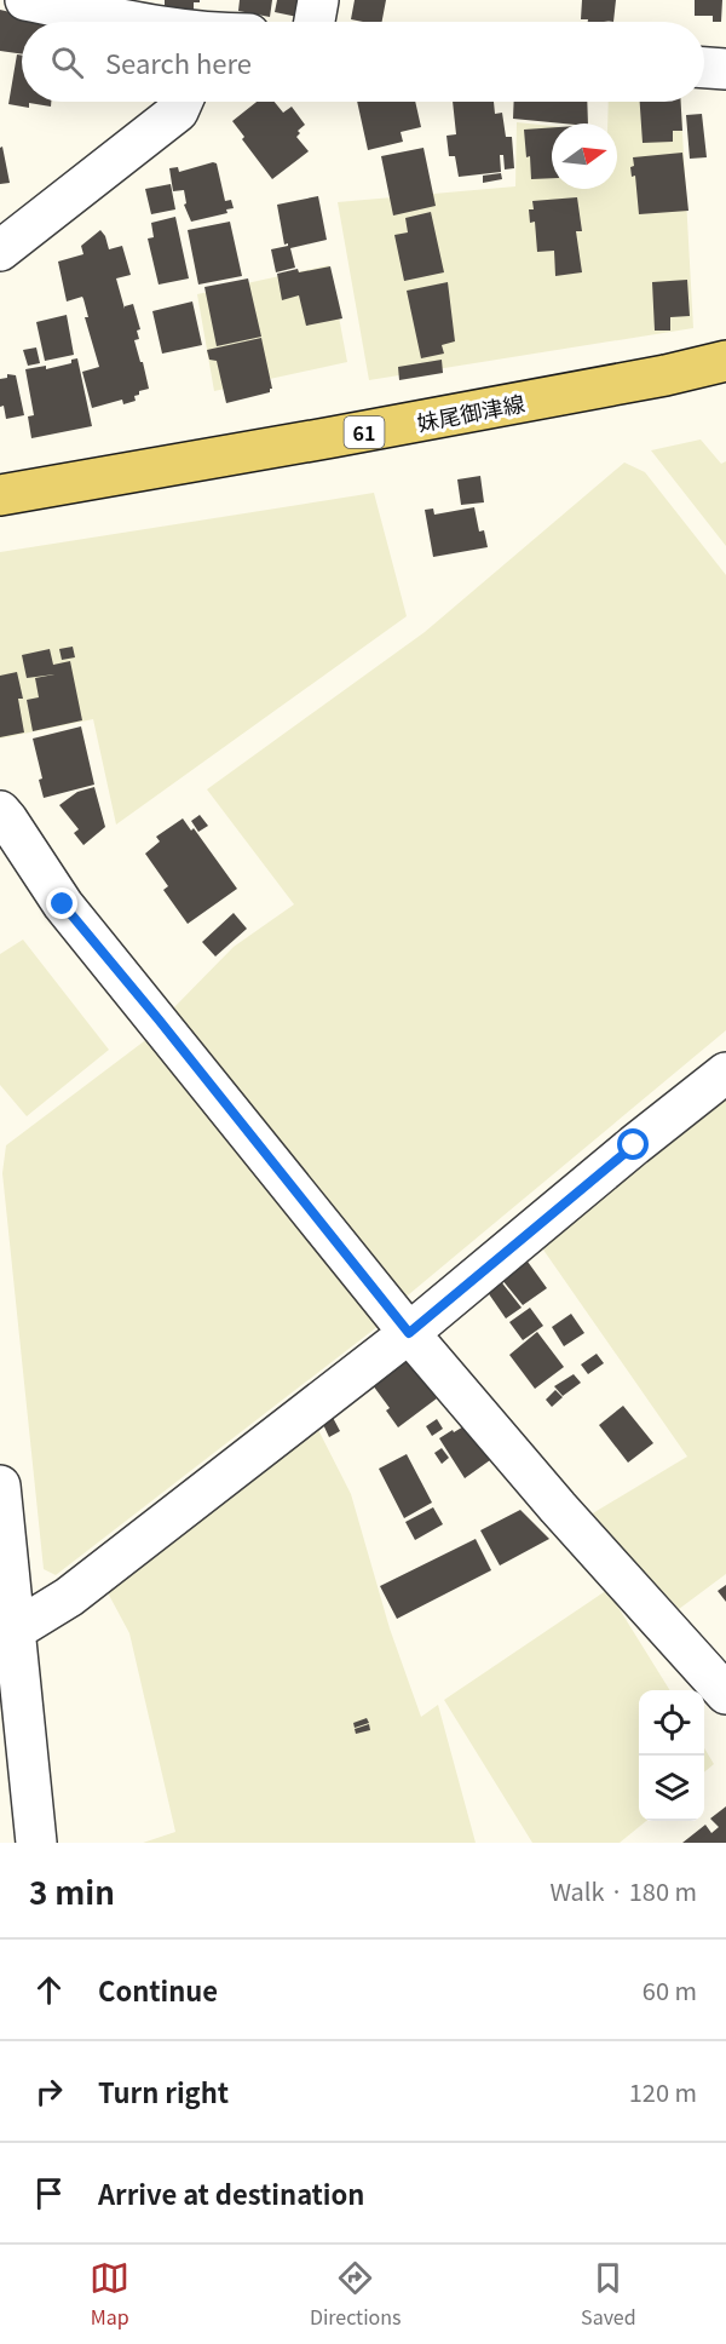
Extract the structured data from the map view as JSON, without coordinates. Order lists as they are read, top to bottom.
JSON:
{
  "streets": {
    "main road": ["妹尾御津線", "61"]
  },
  "north": "right",
  "page": {
    "search": "Search here",
    "heading": ["3 min", "Walk · 180 m"],
    "list": [
      ["Continue", "60 m"],
      ["Turn right", "120 m"],
      "Arrive at destination"
    ],
    "nav": ["Map", "Directions", "Saved"]
  }
}
